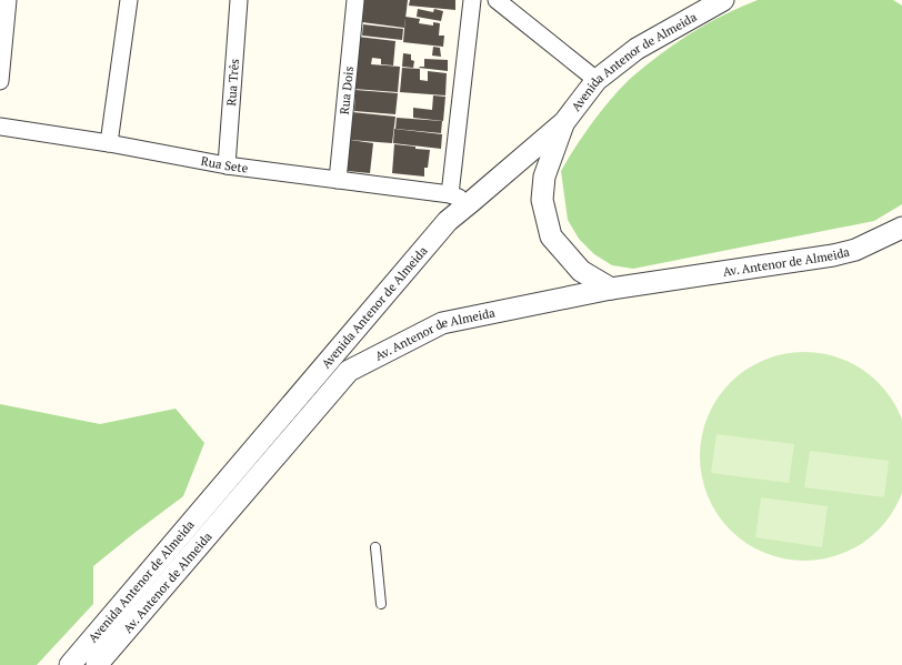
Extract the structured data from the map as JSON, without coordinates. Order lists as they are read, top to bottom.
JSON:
{
  "streets": {
    "street": [
      "Avenida Antenor de Almeida",
      "Rua Três",
      "Rua Dois",
      "Rua Sete",
      "Av. Antenor de Almeida"
    ]
  },
  "crossings": [
    ["Avenida Antenor de Almeida", "Rua Sete"],
    ["Rua Três", "Rua Sete"],
    ["Rua Dois", "Rua Sete"]
  ]
}
